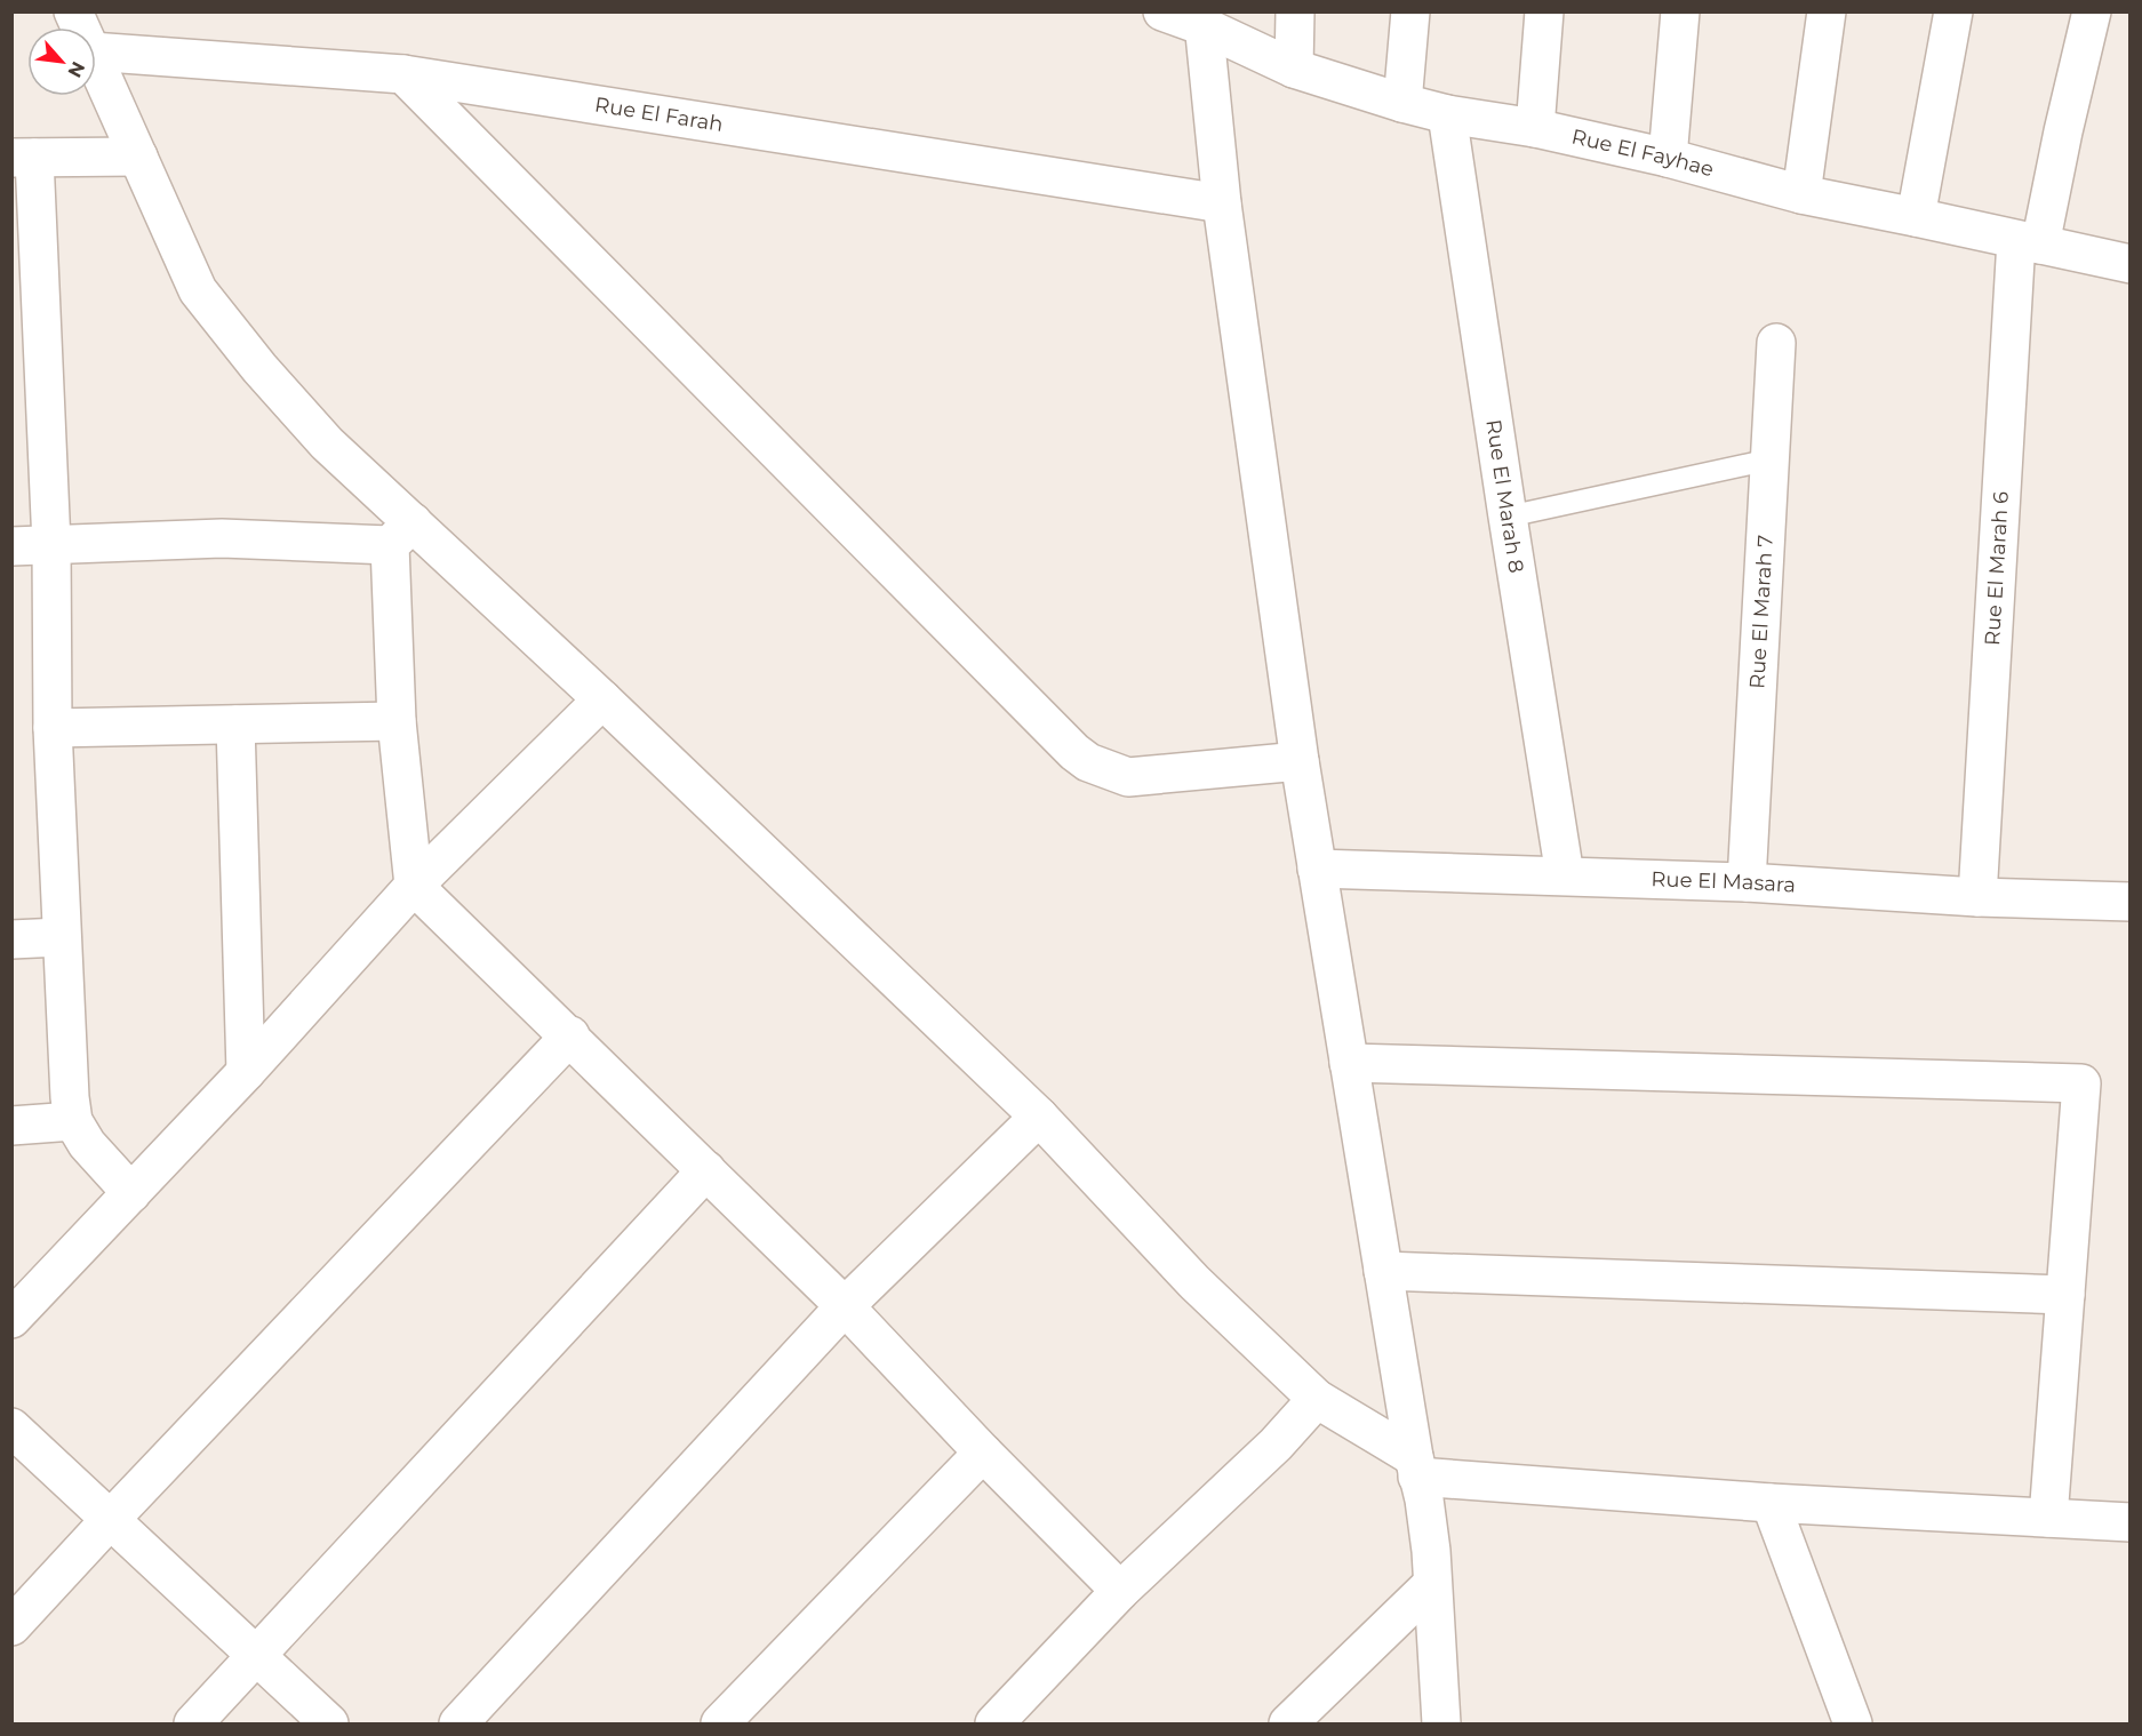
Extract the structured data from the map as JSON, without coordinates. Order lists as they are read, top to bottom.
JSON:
{
  "streets": {
    "street": [
      "Rue El Farah",
      "Rue El Fayhae",
      "Rue El Marah 8",
      "Rue El Marah 6",
      "Rue El Marah 7",
      "Rue El Masara"
    ]
  },
  "crossings": [
    ["Rue El Fayhae", "Rue El Marah 8"],
    ["Rue El Fayhae", "Rue El Marah 6"],
    ["Rue El Marah 8", "Rue El Masara"],
    ["Rue El Marah 6", "Rue El Masara"],
    ["Rue El Marah 7", "Rue El Masara"]
  ],
  "north": "bottom right"
}
